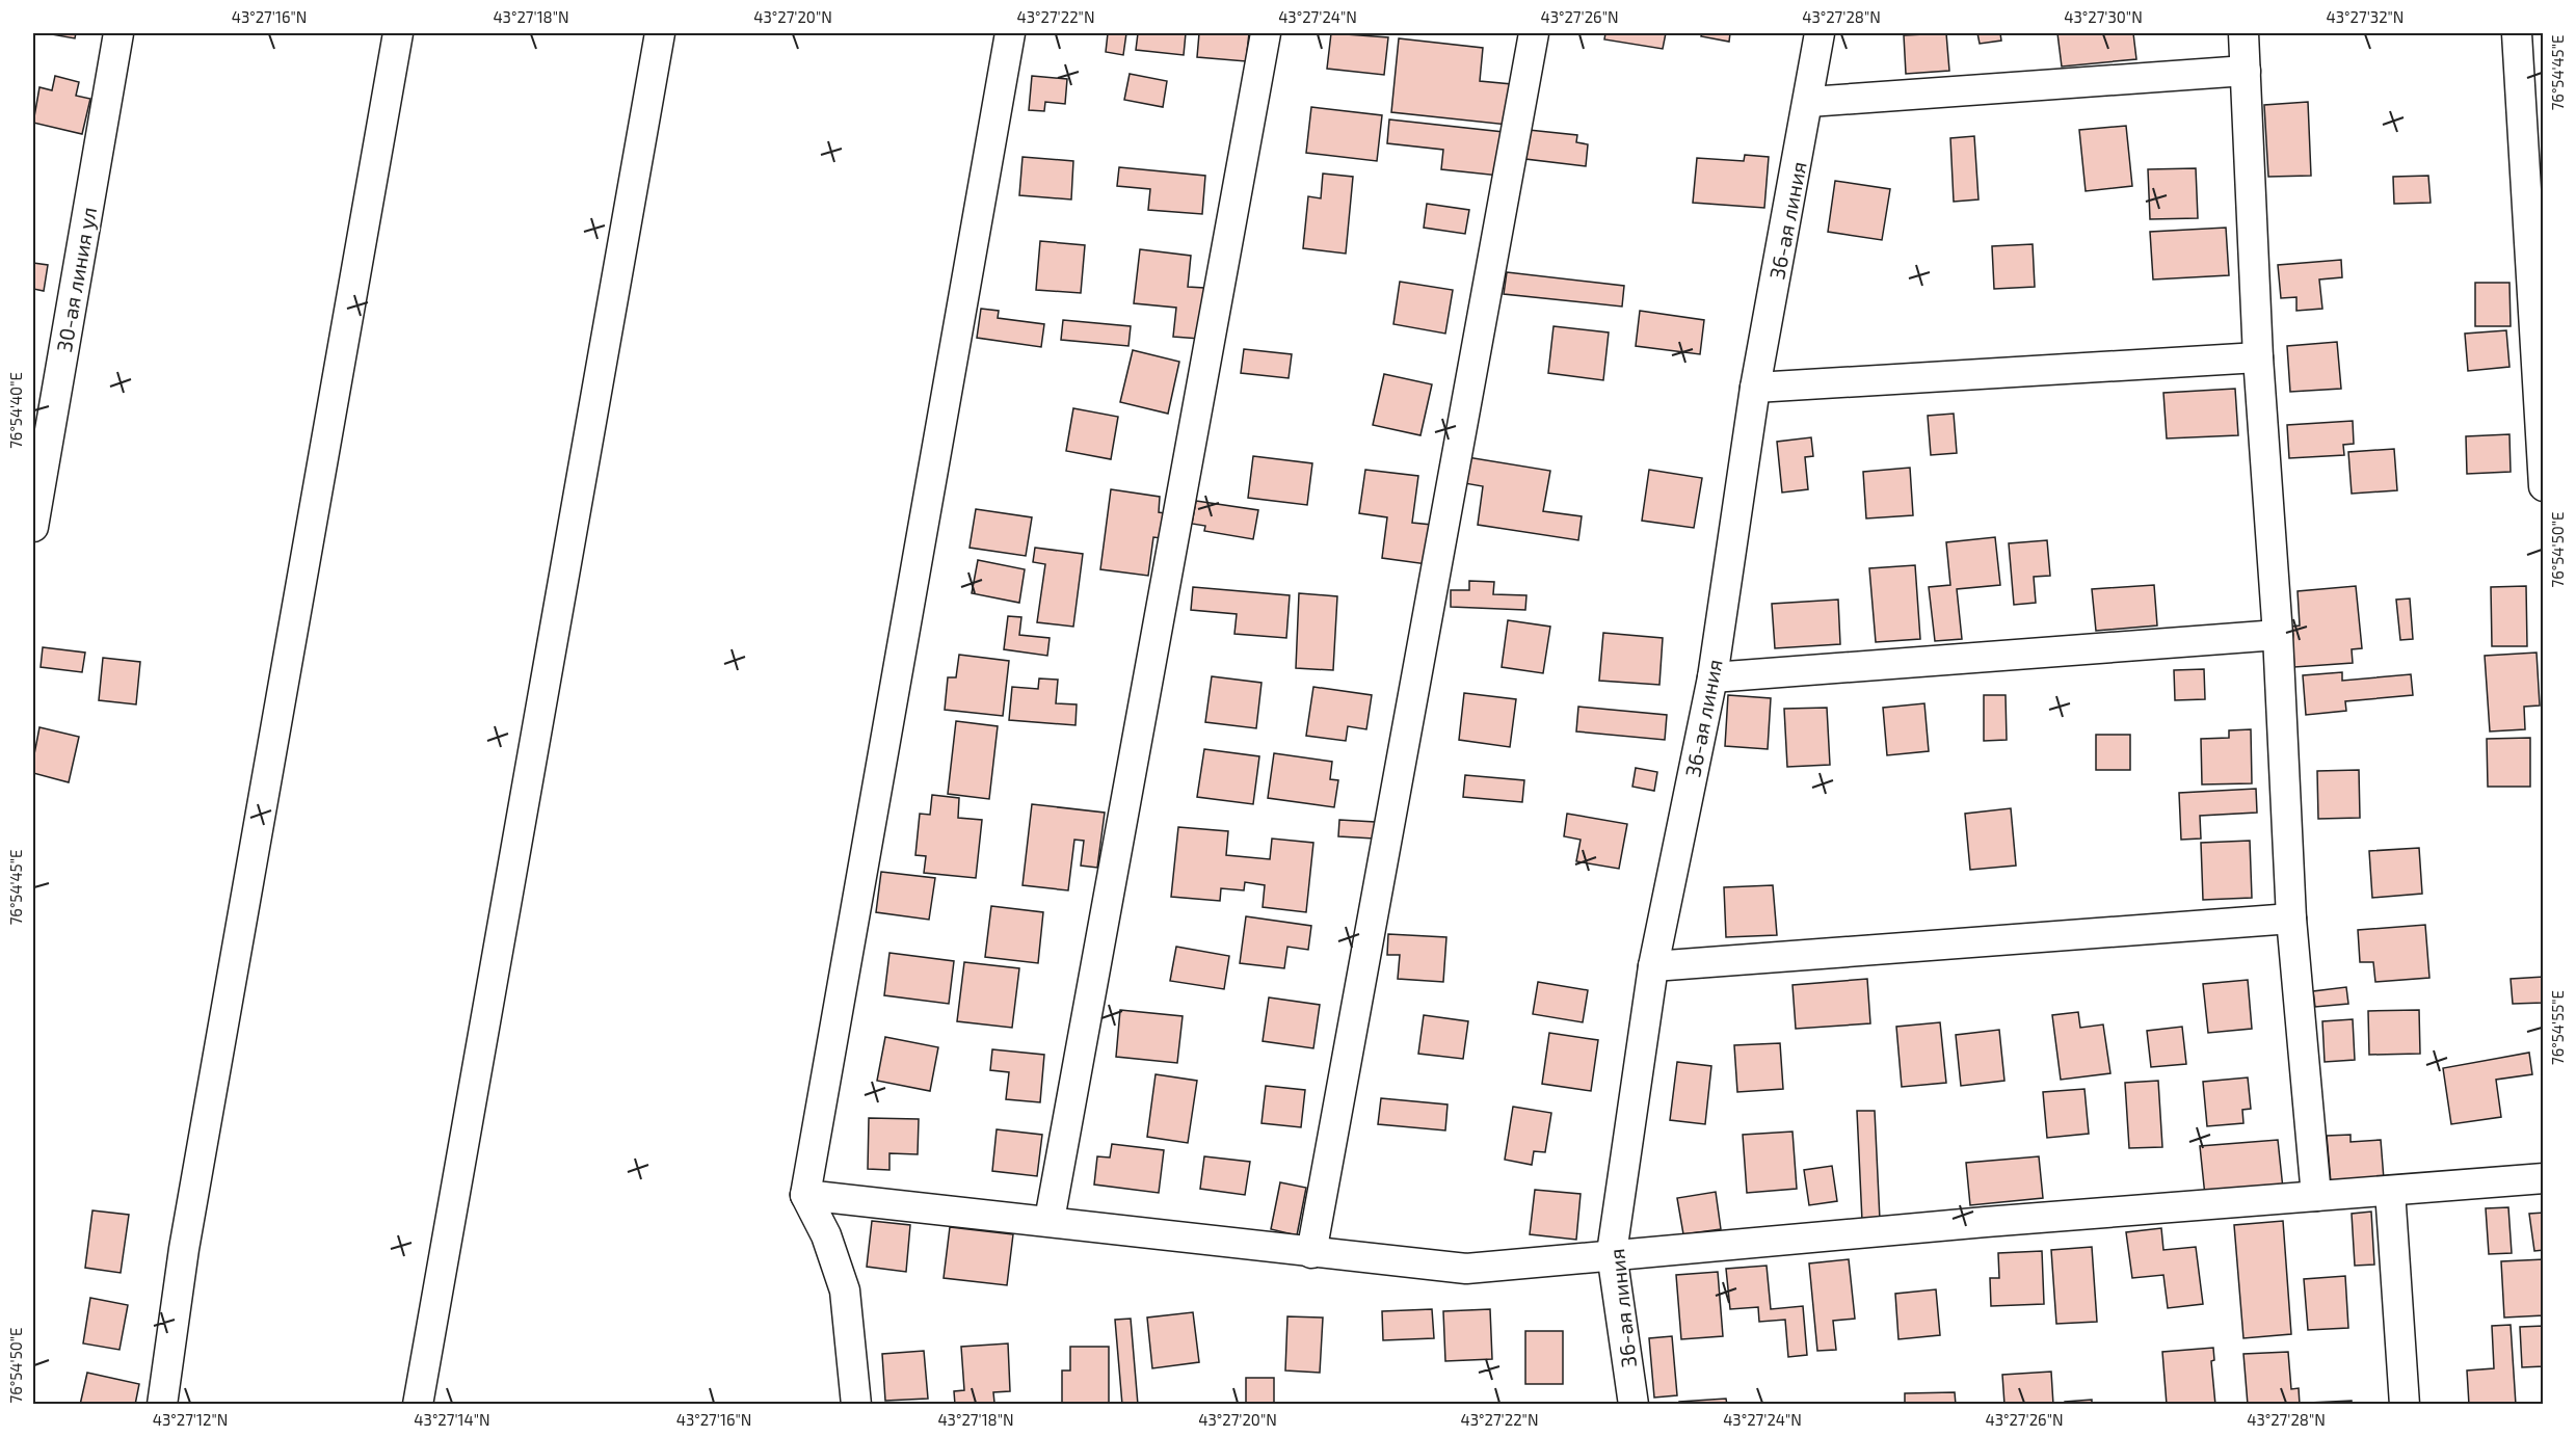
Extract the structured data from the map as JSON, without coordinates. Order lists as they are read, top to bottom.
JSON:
{
  "streets": {
    "street": ["36-ая линия", "30-ая линия ул"]
  },
  "coordinates": [
    "43°27'16\"N",
    "43°27'18\"N",
    "43°27'20\"N",
    "43°27'22\"N",
    "43°27'24\"N",
    "43°27'26\"N",
    "43°27'28\"N",
    "43°27'30\"N",
    "43°27'32\"N",
    "76°54'45\"E",
    "76°54'40\"E",
    "76°54'50\"E",
    "76°54'55\"E",
    "43°27'12\"N",
    "43°27'14\"N"
  ]
}
